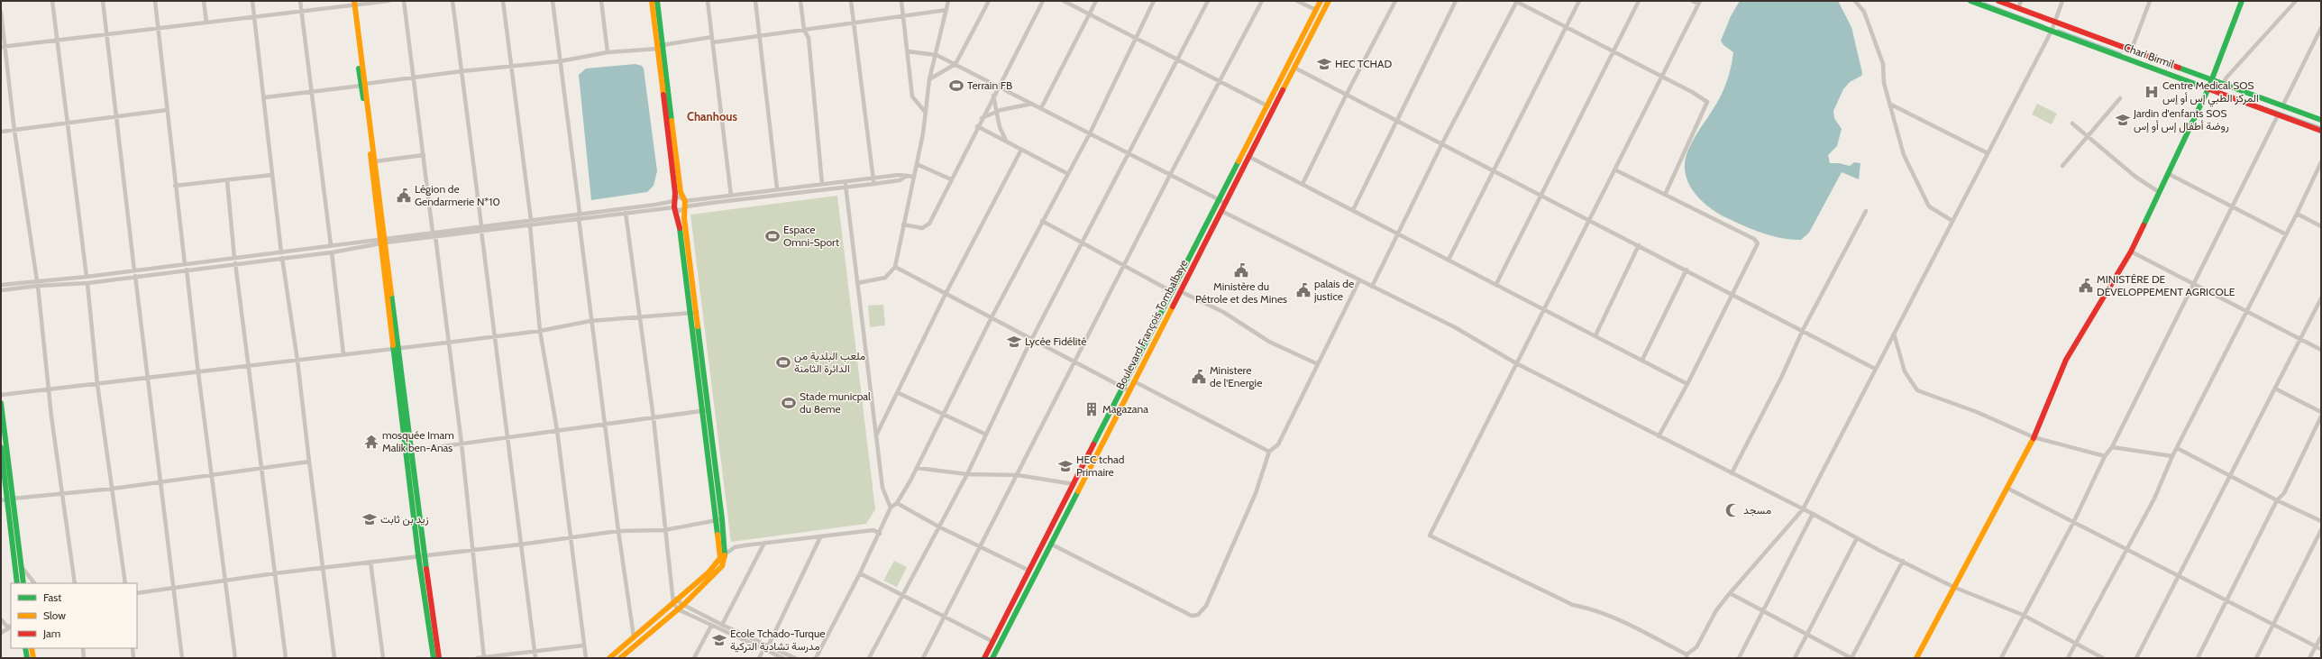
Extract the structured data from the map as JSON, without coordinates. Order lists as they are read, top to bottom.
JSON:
{
  "streets": {
    "street": ["Chari Birmil", "Boulevard François Tombalbaye"]
  },
  "districts": ["Chanhous"],
  "places": {
    "school or university": [
      "HEC TCHAD",
      "Jardin d'enfants SOS روضة أطفال إس أو إس",
      "Lycée Fidélité",
      "HEC tchad Primaire",
      "زيد بن ثابت",
      "Ecole Tchado-Turque مدرسة تشادية التركية"
    ],
    "sports": [
      "Terrain FB",
      "Espace Omni-Sport",
      "ملعب البلدية من الدائرة الثامنة",
      "Stade municpal du 8eme"
    ],
    "hospital": ["Centre Medical SOS المركز الطبي إس أو إس"],
    "public building": [
      "Légion de Gendarmerie N*10",
      "Ministère du Pétrole et des Mines",
      "MINISTÈRE DE DÉVELOPPEMENT AGRICOLE",
      "palais de justice",
      "Ministere de l'Energie"
    ],
    "building": ["Magazana"],
    "temple": ["mosquée Imam Malik ben-Anas"],
    "mosque": ["مسجد"]
  },
  "legend": ["Fast", "Slow", "Jam"]
}
